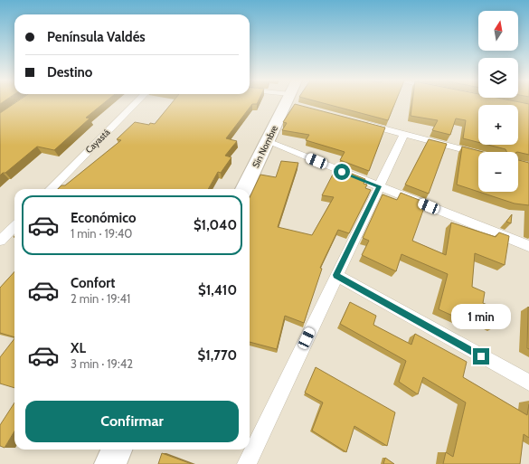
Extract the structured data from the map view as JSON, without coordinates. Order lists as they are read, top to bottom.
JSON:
{
  "streets": {
    "street": ["Sin Nombre"],
    "lane": ["Cayastá"]
  },
  "north": "top",
  "page": {
    "map_buttons": ["+", "−"],
    "banner": ["Península Valdés", "Destino"],
    "list": [
      {
        "name": "Económico",
        "note": "1 min · 19:40",
        "value": "$1,040"
      },
      {
        "name": "Confort",
        "note": "2 min · 19:41",
        "value": "$1,410"
      },
      {
        "name": "XL",
        "note": "3 min · 19:42",
        "value": "$1,770"
      }
    ],
    "bubble": "1 min",
    "buttons": "Confirmar"
  }
}
